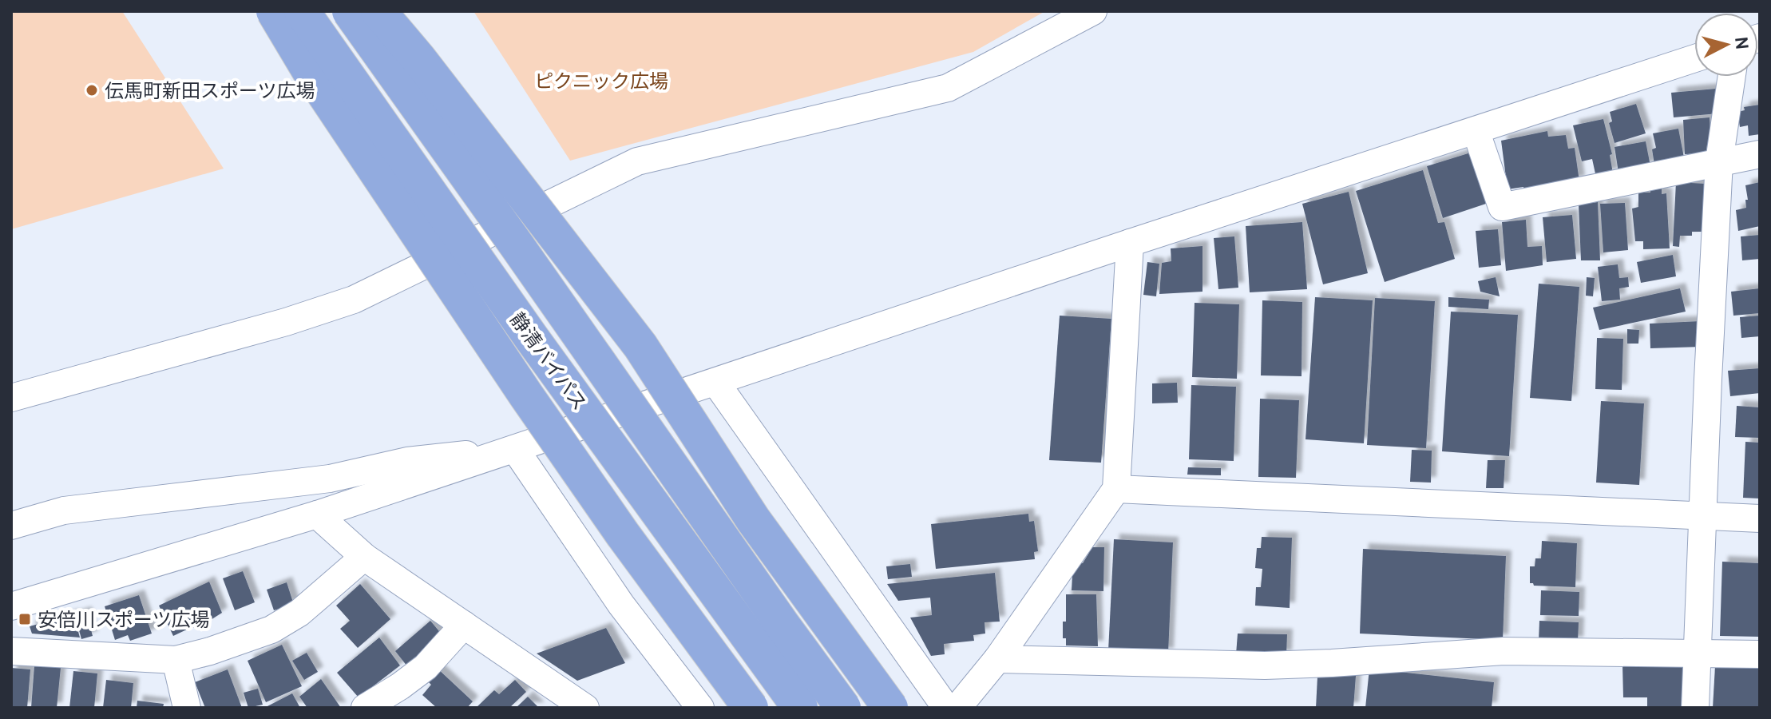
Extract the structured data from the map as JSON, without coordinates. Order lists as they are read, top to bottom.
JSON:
{
  "streets": {
    "highway": ["静清バイパス"]
  },
  "parks": ["ピクニック広場"],
  "places": {
    "other": ["伝馬町新田スポーツ広場"],
    "transit": ["安倍川スポーツ広場"]
  },
  "north": "right"
}
